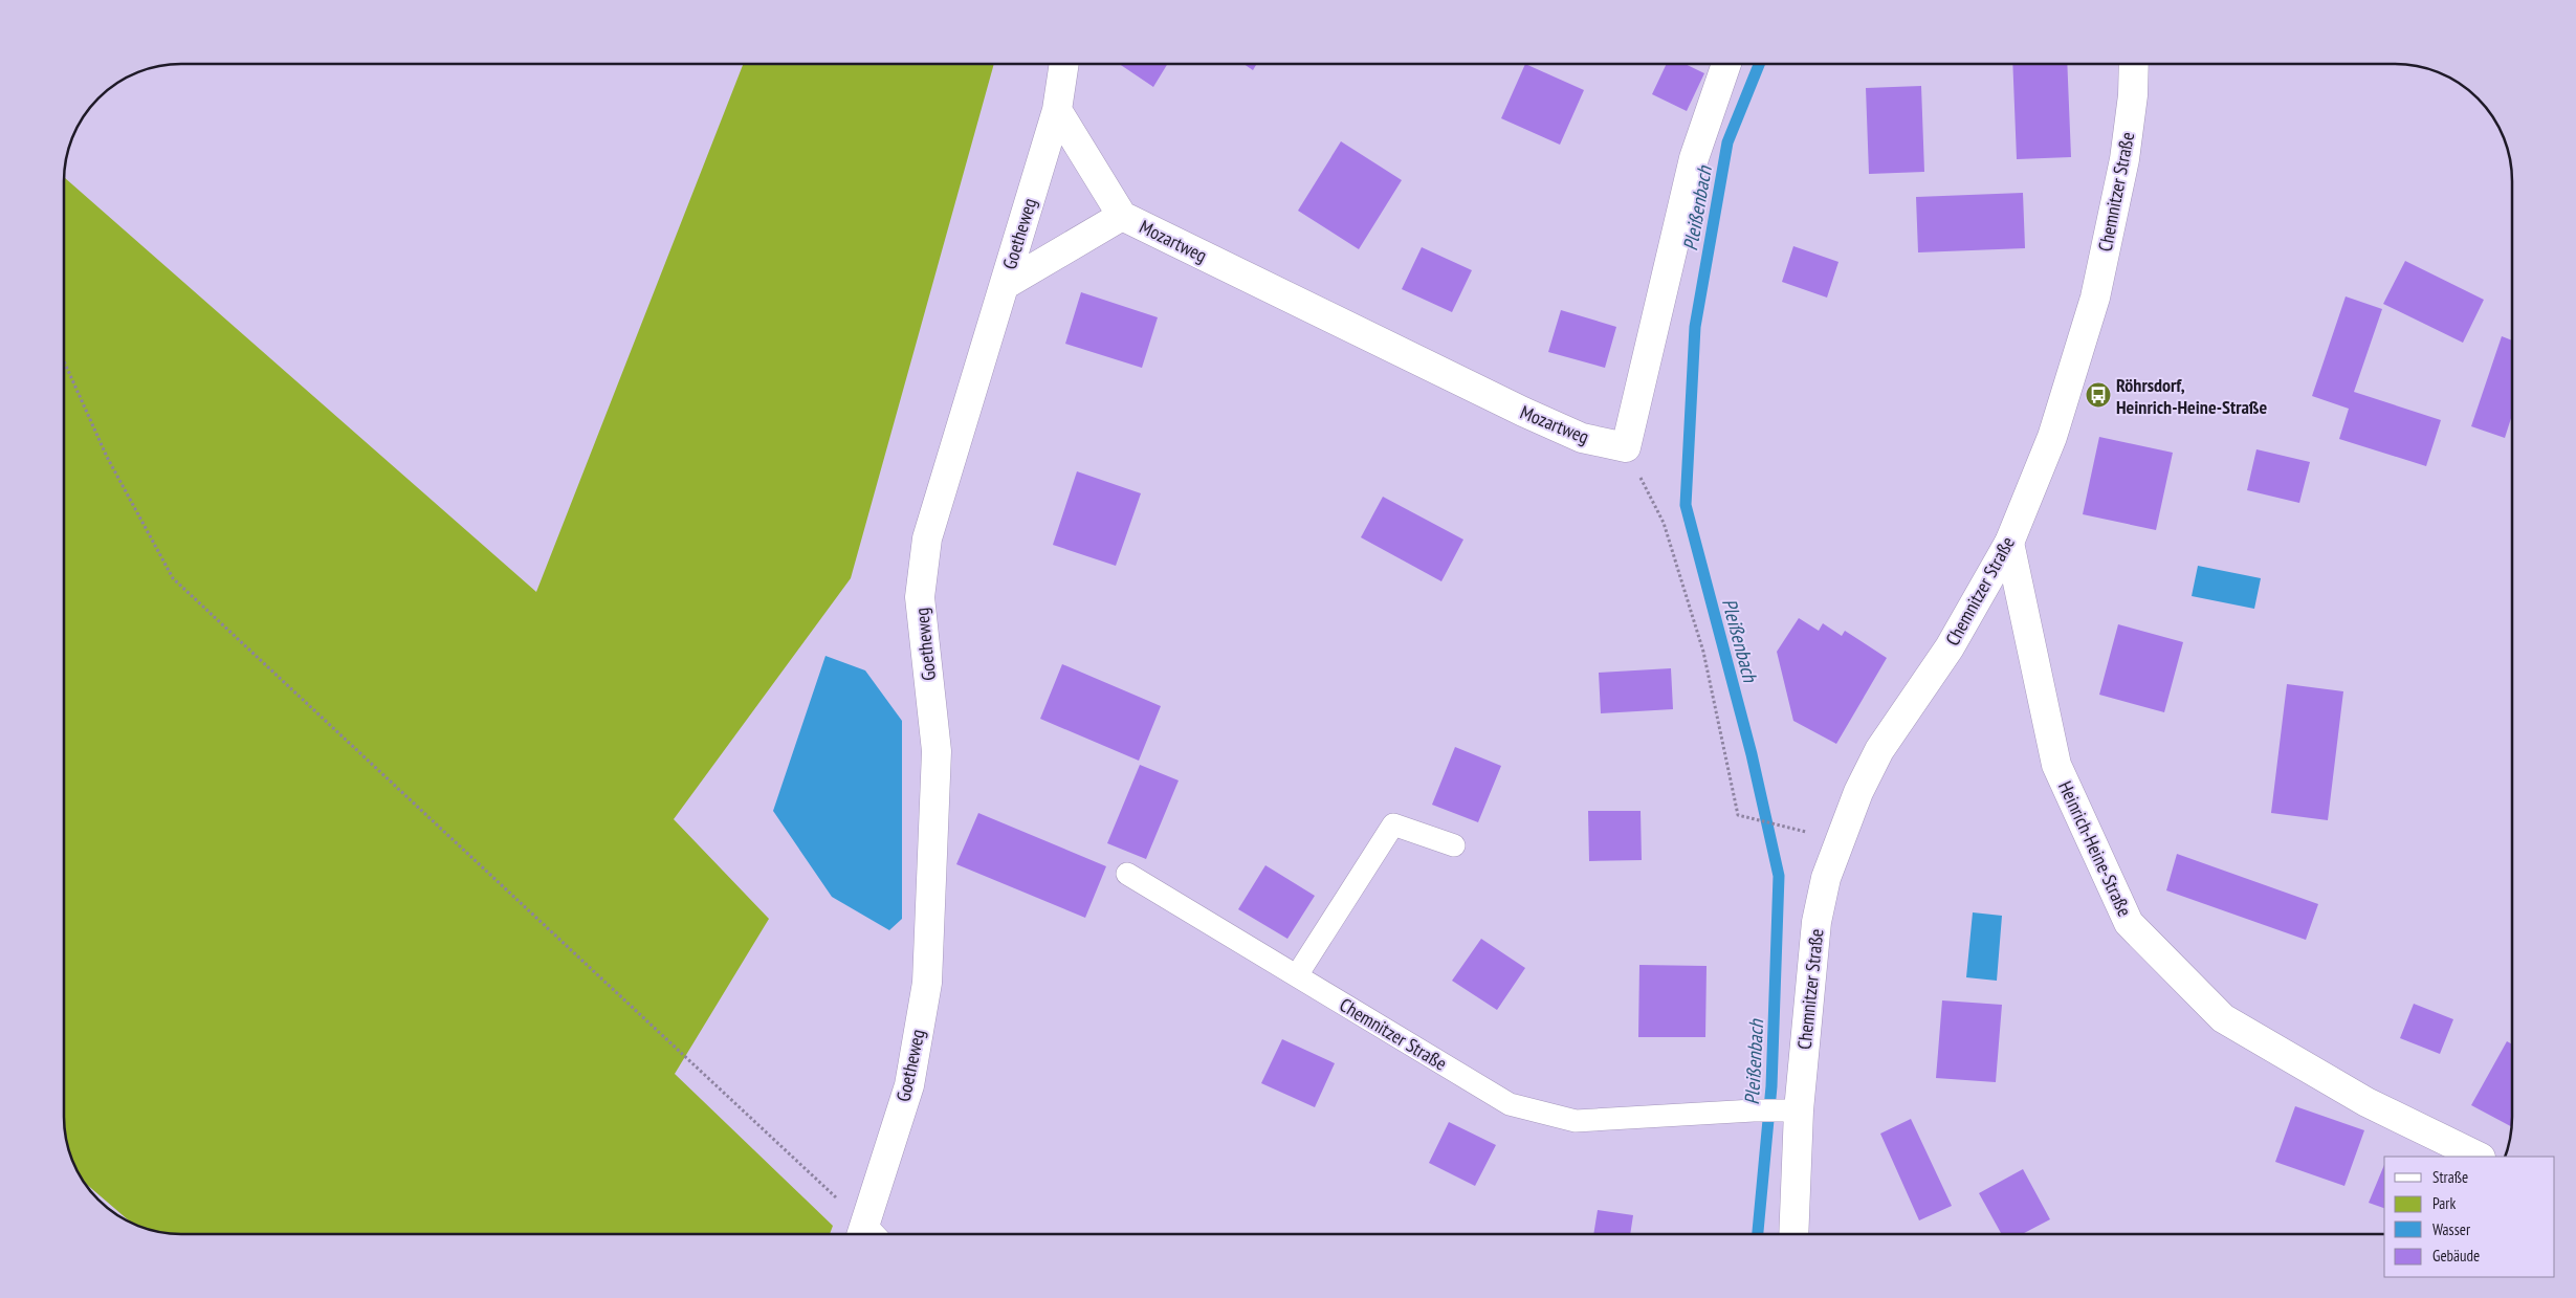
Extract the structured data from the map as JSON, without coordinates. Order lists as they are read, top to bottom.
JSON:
{
  "streets": {
    "street": [
      "Chemnitzer Straße",
      "Goetheweg",
      "Mozartweg",
      "Heinrich-Heine-Straße"
    ]
  },
  "crossings": [
    ["Chemnitzer Straße", "Heinrich-Heine-Straße"],
    ["Goetheweg", "Mozartweg"]
  ],
  "water": ["Pleißenbach"],
  "places": {
    "bus stop": ["Röhrsdorf, Heinrich-Heine-Straße"]
  },
  "legend": [
    "Straße",
    "Park",
    "Wasser",
    "Gebäude"
  ]
}
